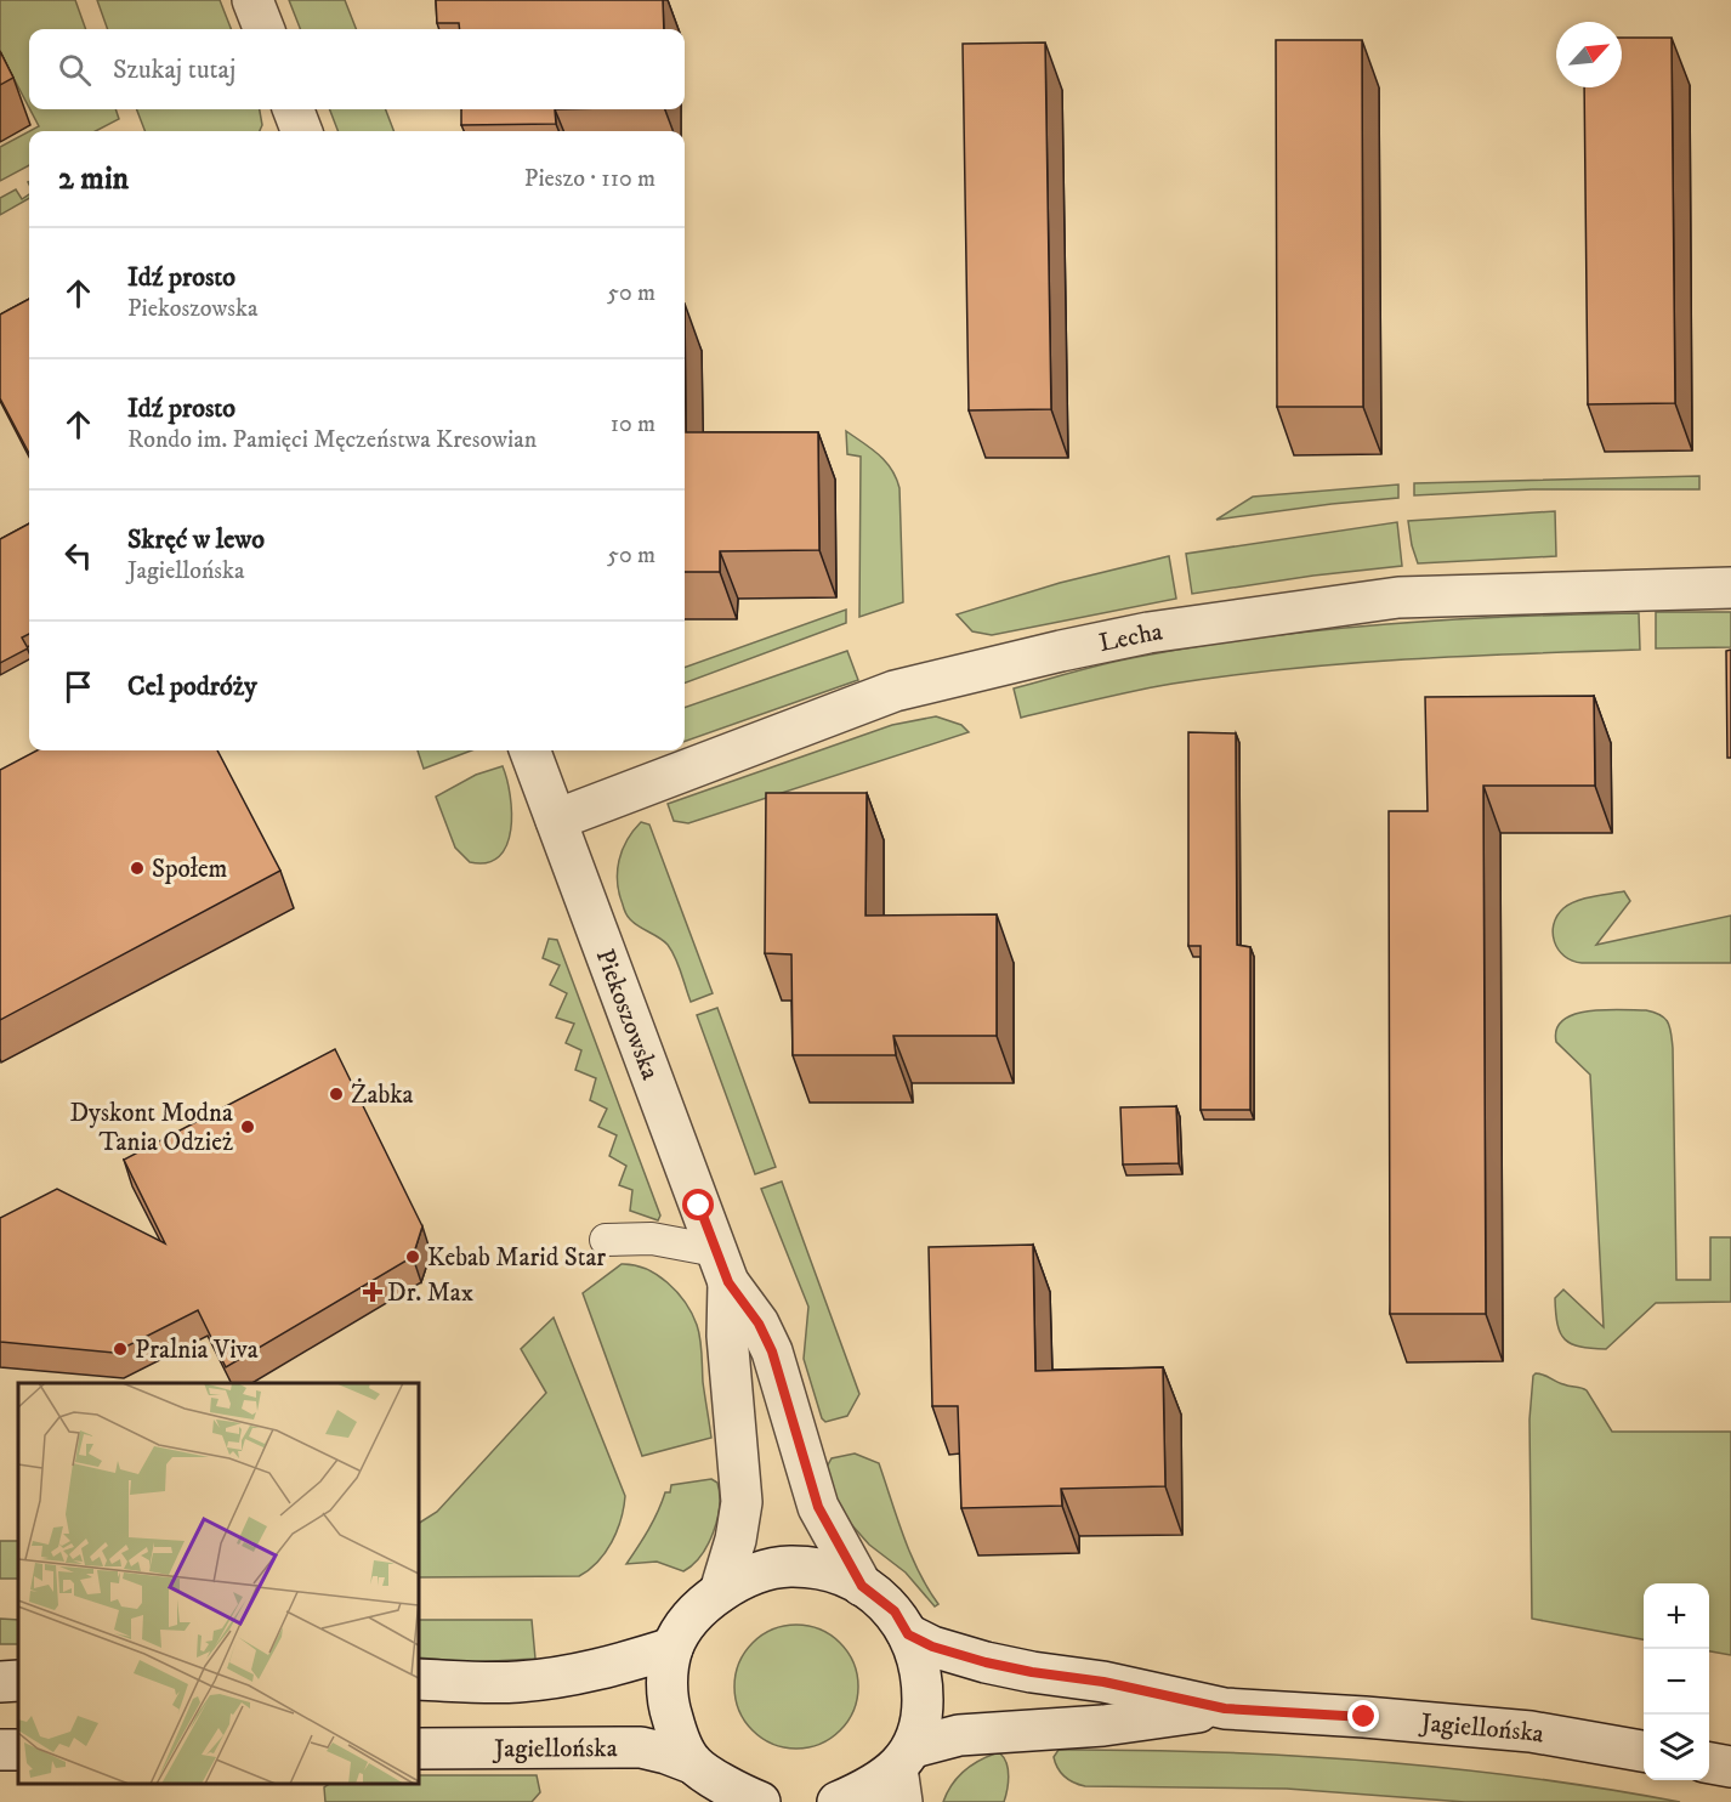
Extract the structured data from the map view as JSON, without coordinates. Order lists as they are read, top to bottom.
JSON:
{
  "streets": {
    "street": ["Lecha", "Piekoszowska", "Jagiellońska"]
  },
  "crossings": [
    ["Lecha", "Piekoszowska"]
  ],
  "places": {
    "other": [
      "Społem",
      "Żabka",
      "Dyskont Modna Tania Odzież",
      "Kebab Marid Star",
      "Pralnia Viva"
    ],
    "health": ["Dr. Max"]
  },
  "north": "top right",
  "page": {
    "search": "Szukaj tutaj",
    "heading": ["2 min", "Pieszo · 110 m"],
    "list": [
      ["Idź prosto", "Piekoszowska", "50 m"],
      ["Idź prosto", "Rondo im. Pamięci Męczeństwa Kresowian", "10 m"],
      ["Skręć w lewo", "Jagiellońska", "50 m"],
      "Cel podróży"
    ],
    "map_buttons": ["+", "−"]
  }
}
